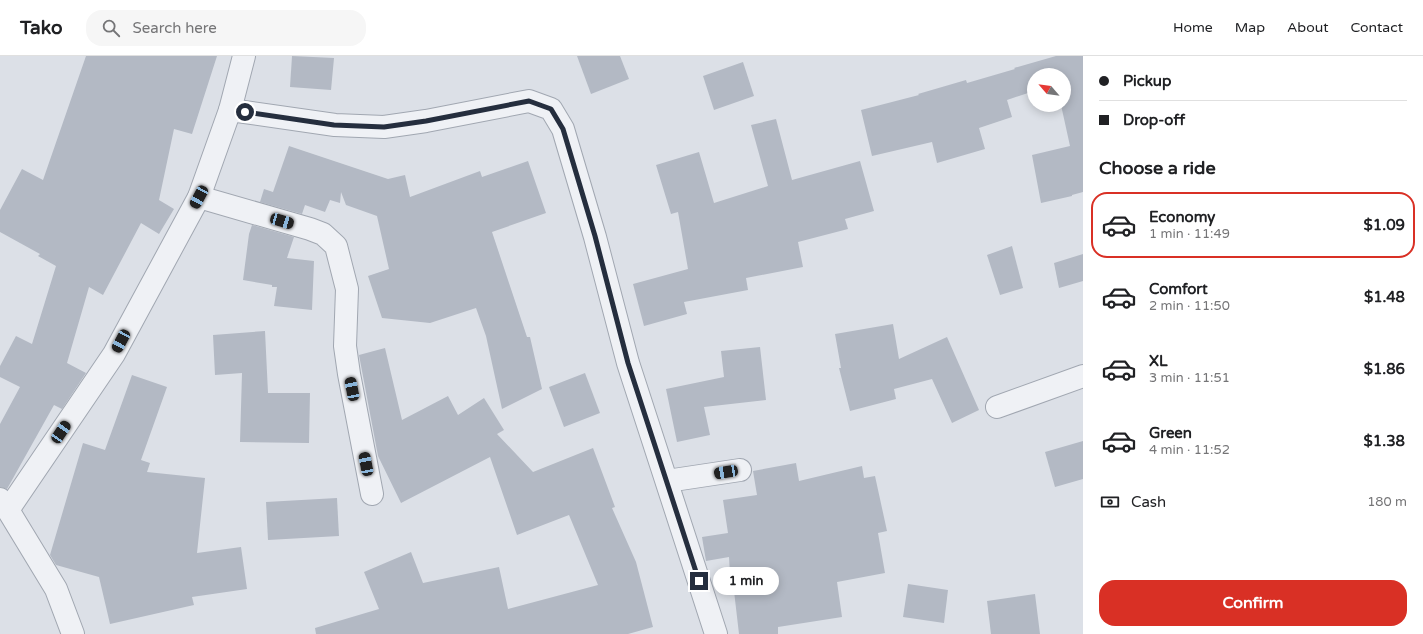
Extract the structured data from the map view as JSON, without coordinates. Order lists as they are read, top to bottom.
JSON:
{
  "north": "top left",
  "page": {
    "header": "Tako",
    "search": "Search here",
    "nav": [
      "Home",
      "Map",
      "About",
      "Contact"
    ],
    "banner": ["Pickup", "Drop-off"],
    "heading": "Choose a ride",
    "list": [
      {
        "name": "Economy",
        "note": "1 min · 11:49",
        "value": "$1.09"
      },
      {
        "name": "Comfort",
        "note": "2 min · 11:50",
        "value": "$1.48"
      },
      {
        "name": "XL",
        "note": "3 min · 11:51",
        "value": "$1.86"
      },
      {
        "name": "Green",
        "note": "4 min · 11:52",
        "value": "$1.38"
      }
    ],
    "pay": ["Cash", "180 m"],
    "bubble": "1 min",
    "buttons": "Confirm"
  }
}
